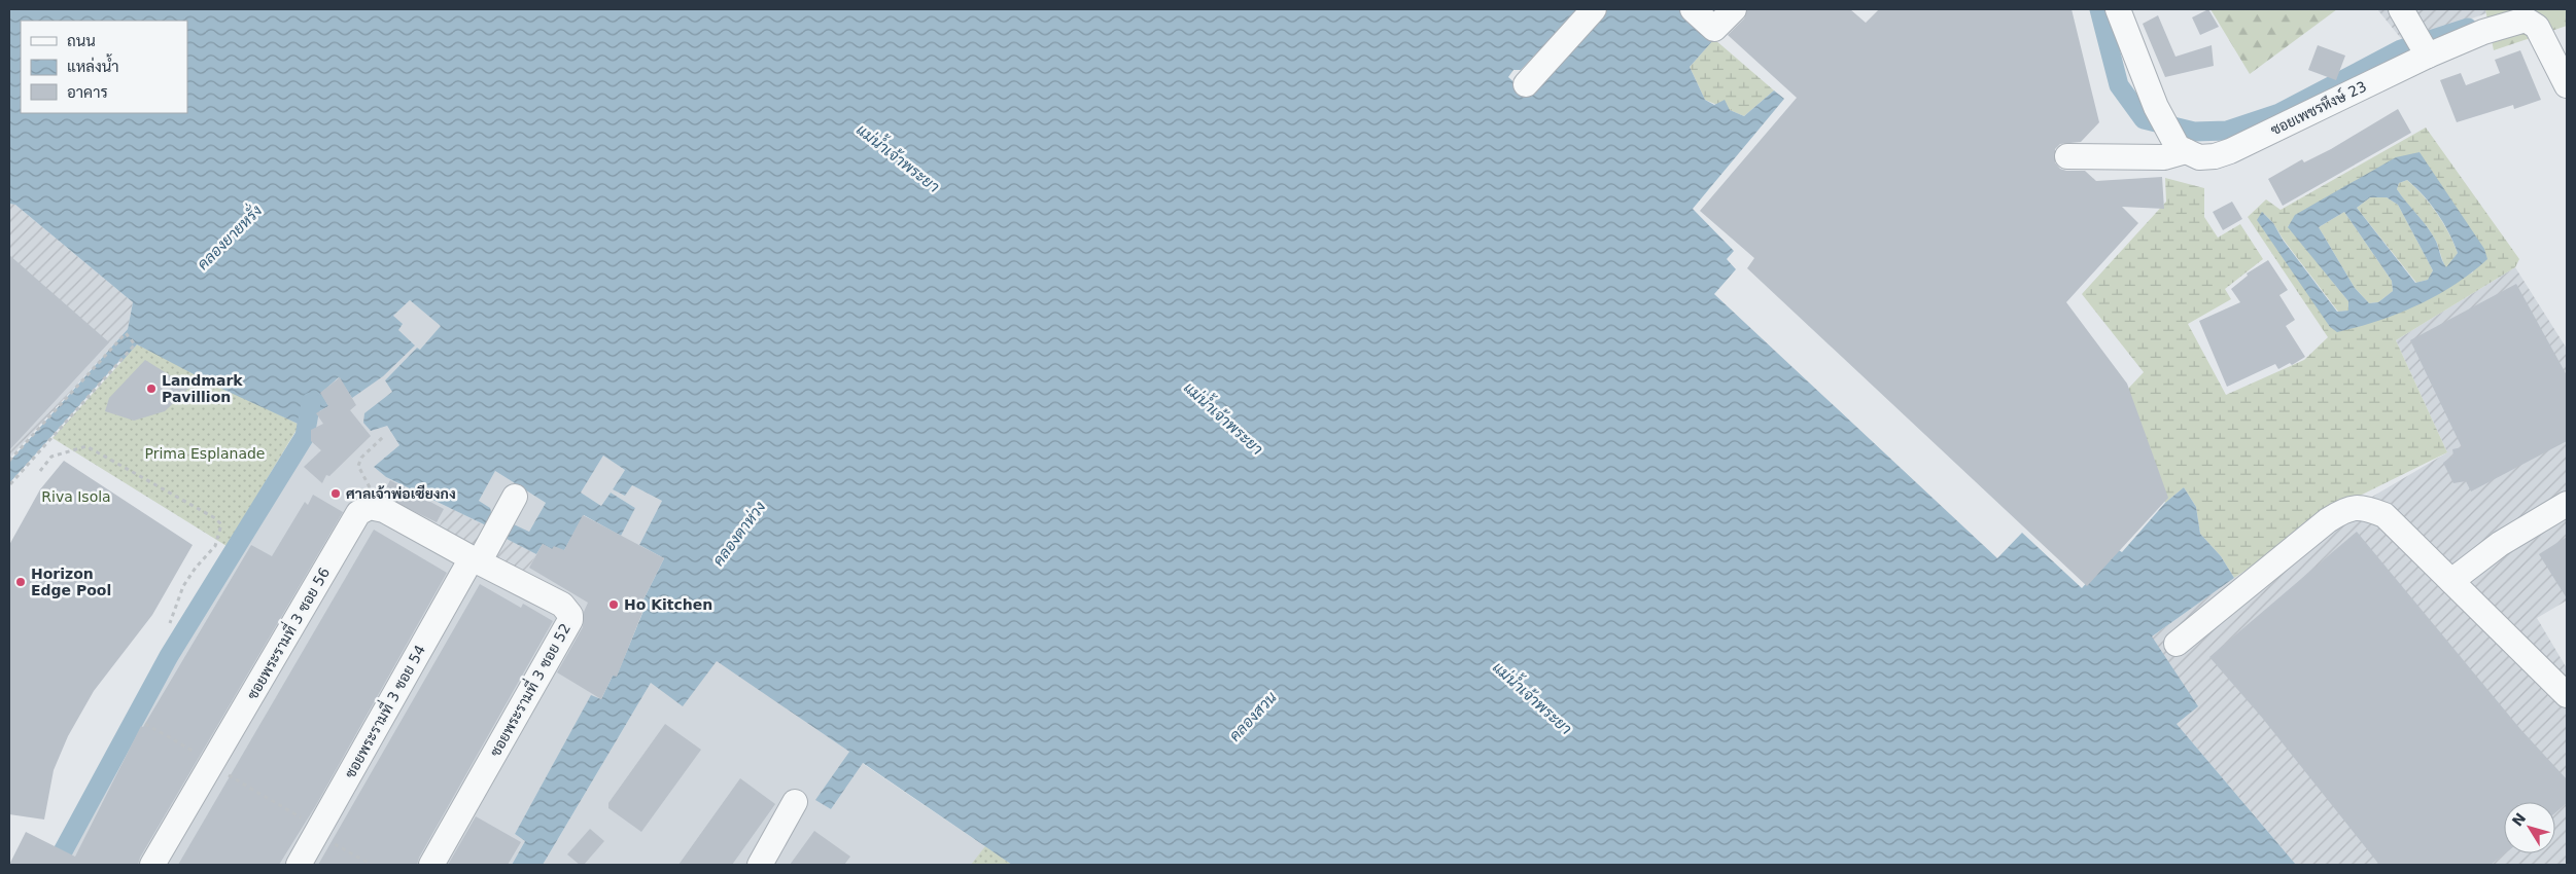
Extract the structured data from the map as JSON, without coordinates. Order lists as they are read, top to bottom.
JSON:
{
  "streets": {
    "street": [
      "ซอยเพชรหึงษ์ 23",
      "ซอยพระรามที่ 3 ซอย 56",
      "ซอยพระรามที่ 3 ซอย 52",
      "ซอยพระรามที่ 3 ซอย 54"
    ]
  },
  "crossings": [
    ["ซอยพระรามที่ 3 ซอย 52", "ซอยพระรามที่ 3 ซอย 54"]
  ],
  "water": [
    "แม่น้ำเจ้าพระยา",
    "คลองยายหรั่ง",
    "คลองตาห่วง",
    "คลองสวน"
  ],
  "parks": ["Prima Esplanade", "Riva Isola"],
  "places": [
    "Landmark Pavillion",
    "ศาลเจ้าพ่อเซียงกง",
    "Horizon Edge Pool",
    "Ho Kitchen"
  ],
  "legend": ["ถนน", "แหล่งน้ำ", "อาคาร"],
  "north": "top left"
}
